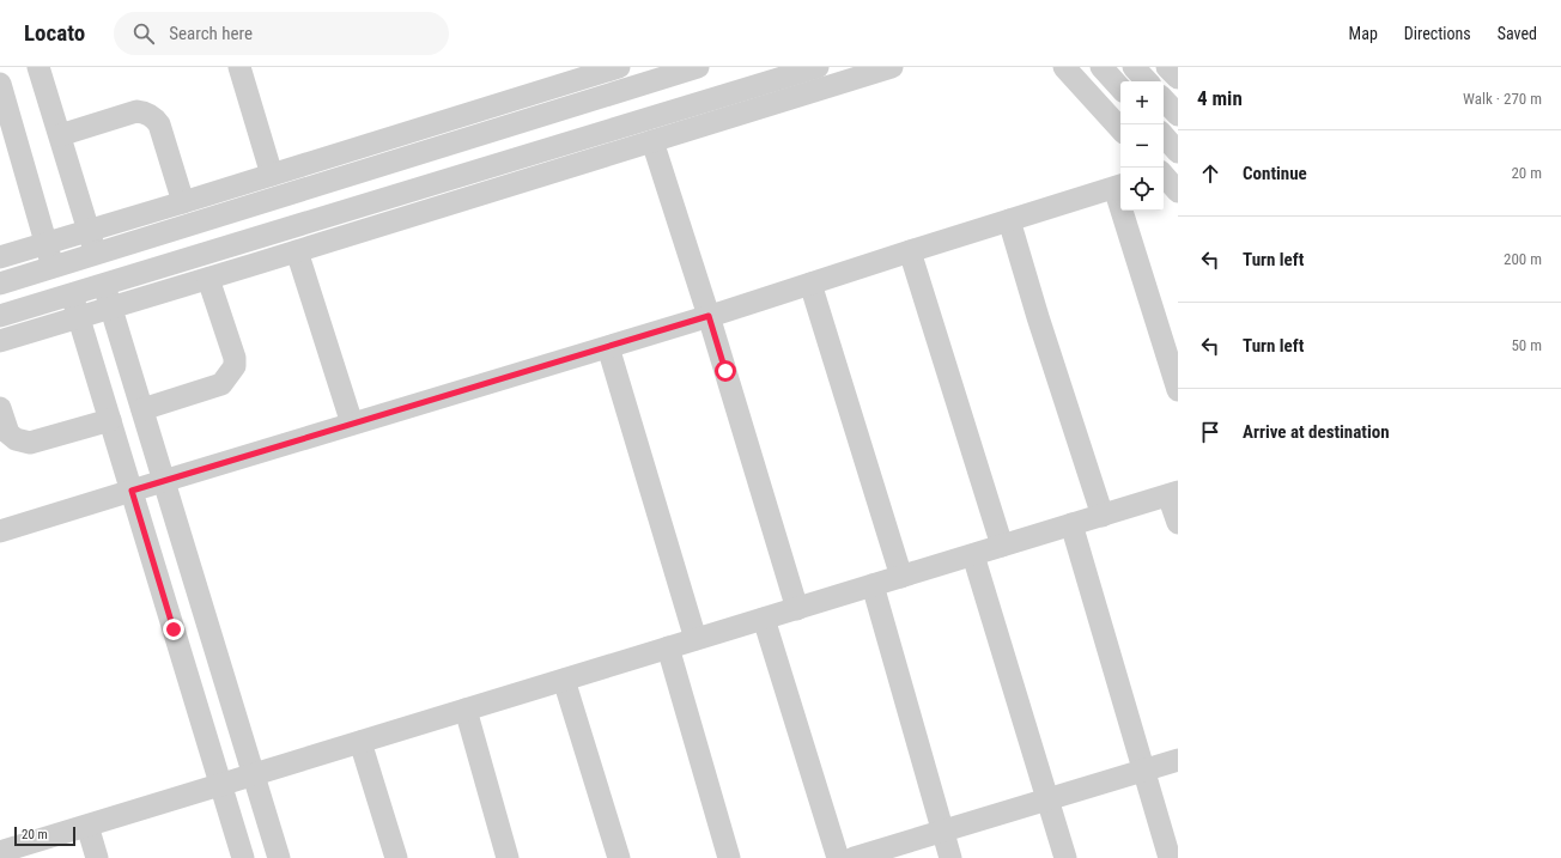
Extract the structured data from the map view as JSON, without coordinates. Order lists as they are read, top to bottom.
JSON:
{
  "scale_bar": "20 m",
  "page": {
    "header": "Locato",
    "search": "Search here",
    "nav": ["Map", "Directions", "Saved"],
    "heading": ["4 min", "Walk · 270 m"],
    "map_buttons": ["+", "−"],
    "list": [
      ["Continue", "20 m"],
      ["Turn left", "200 m"],
      ["Turn left", "50 m"],
      "Arrive at destination"
    ],
    "scale": "20 m"
  }
}
